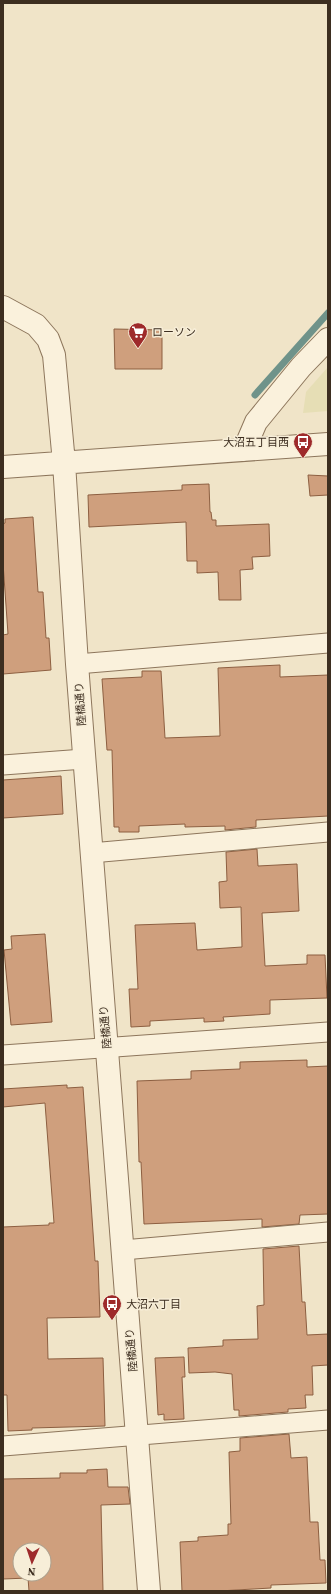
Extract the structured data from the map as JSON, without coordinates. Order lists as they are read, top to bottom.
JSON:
{
  "streets": {
    "street": ["陸橋通り"]
  },
  "places": {
    "supermarket": ["ローソン"],
    "bus stop": ["大沼五丁目西", "大沼六丁目"]
  },
  "north": "bottom"
}
